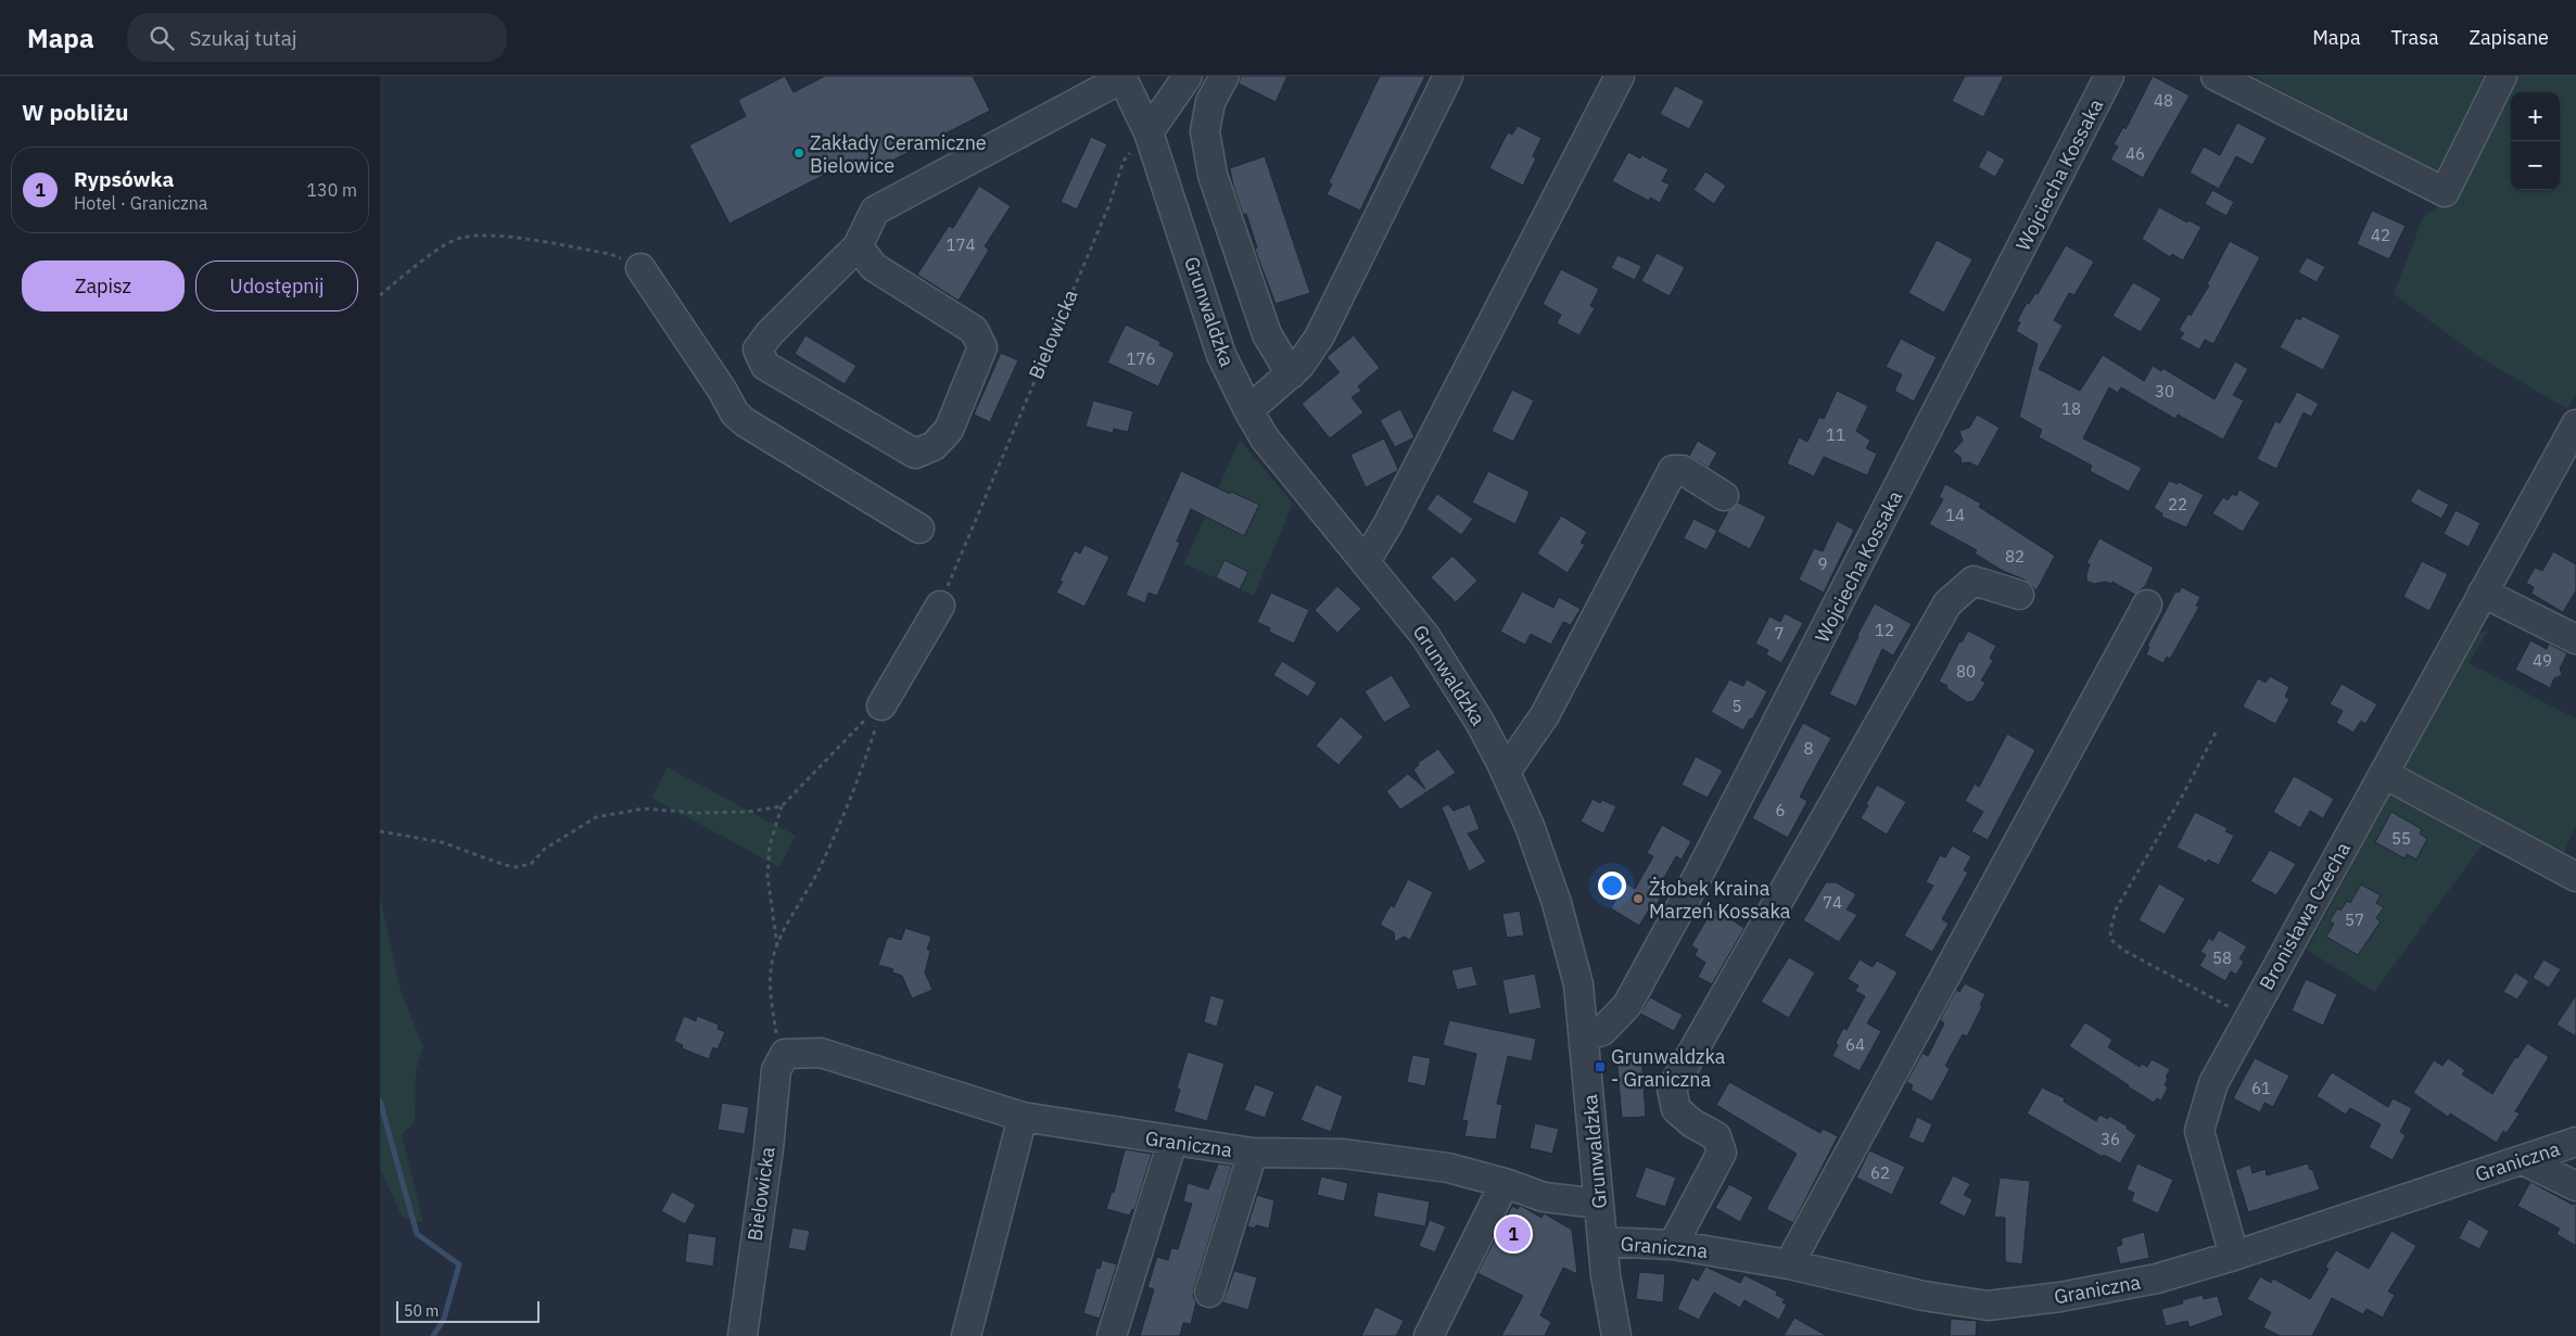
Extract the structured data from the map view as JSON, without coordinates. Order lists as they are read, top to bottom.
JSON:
{
  "streets": {
    "street": [
      "Wojciecha Kossaka",
      "Grunwaldzka",
      "Bielowicka",
      "Bronisława Czecha",
      "Graniczna"
    ]
  },
  "crossings": [
    ["Wojciecha Kossaka", "Grunwaldzka"],
    ["Grunwaldzka", "Bielowicka"],
    ["Grunwaldzka", "Graniczna"],
    ["Bielowicka", "Graniczna"],
    ["Bronisława Czecha", "Graniczna"]
  ],
  "places": {
    "other": ["Zakłady Ceramiczne Bielowice", "Żłobek Kraina Marzeń Kossaka"],
    "transit": ["Grunwaldzka - Graniczna"]
  },
  "house_numbers": [
    "48",
    "46",
    "42",
    "174",
    "176",
    "30",
    "18",
    "11",
    "22",
    "14",
    "82",
    "9",
    "12",
    "7",
    "49",
    "80",
    "5",
    "8",
    "6",
    "55",
    "74",
    "57",
    "58",
    "64",
    "61",
    "36",
    "62"
  ],
  "scale_bar": "50 m",
  "page": {
    "header": "Mapa",
    "search": "Szukaj tutaj",
    "nav": ["Mapa", "Trasa", "Zapisane"],
    "heading": "W pobliżu",
    "map_buttons": ["+", "−"],
    "list": [
      {
        "mark": "1",
        "name": "Rypsówka",
        "note": "Hotel · Graniczna",
        "value": "130 m"
      }
    ],
    "buttons": ["Zapisz", "Udostępnij"],
    "pins": "1",
    "scale": "50 m"
  }
}
